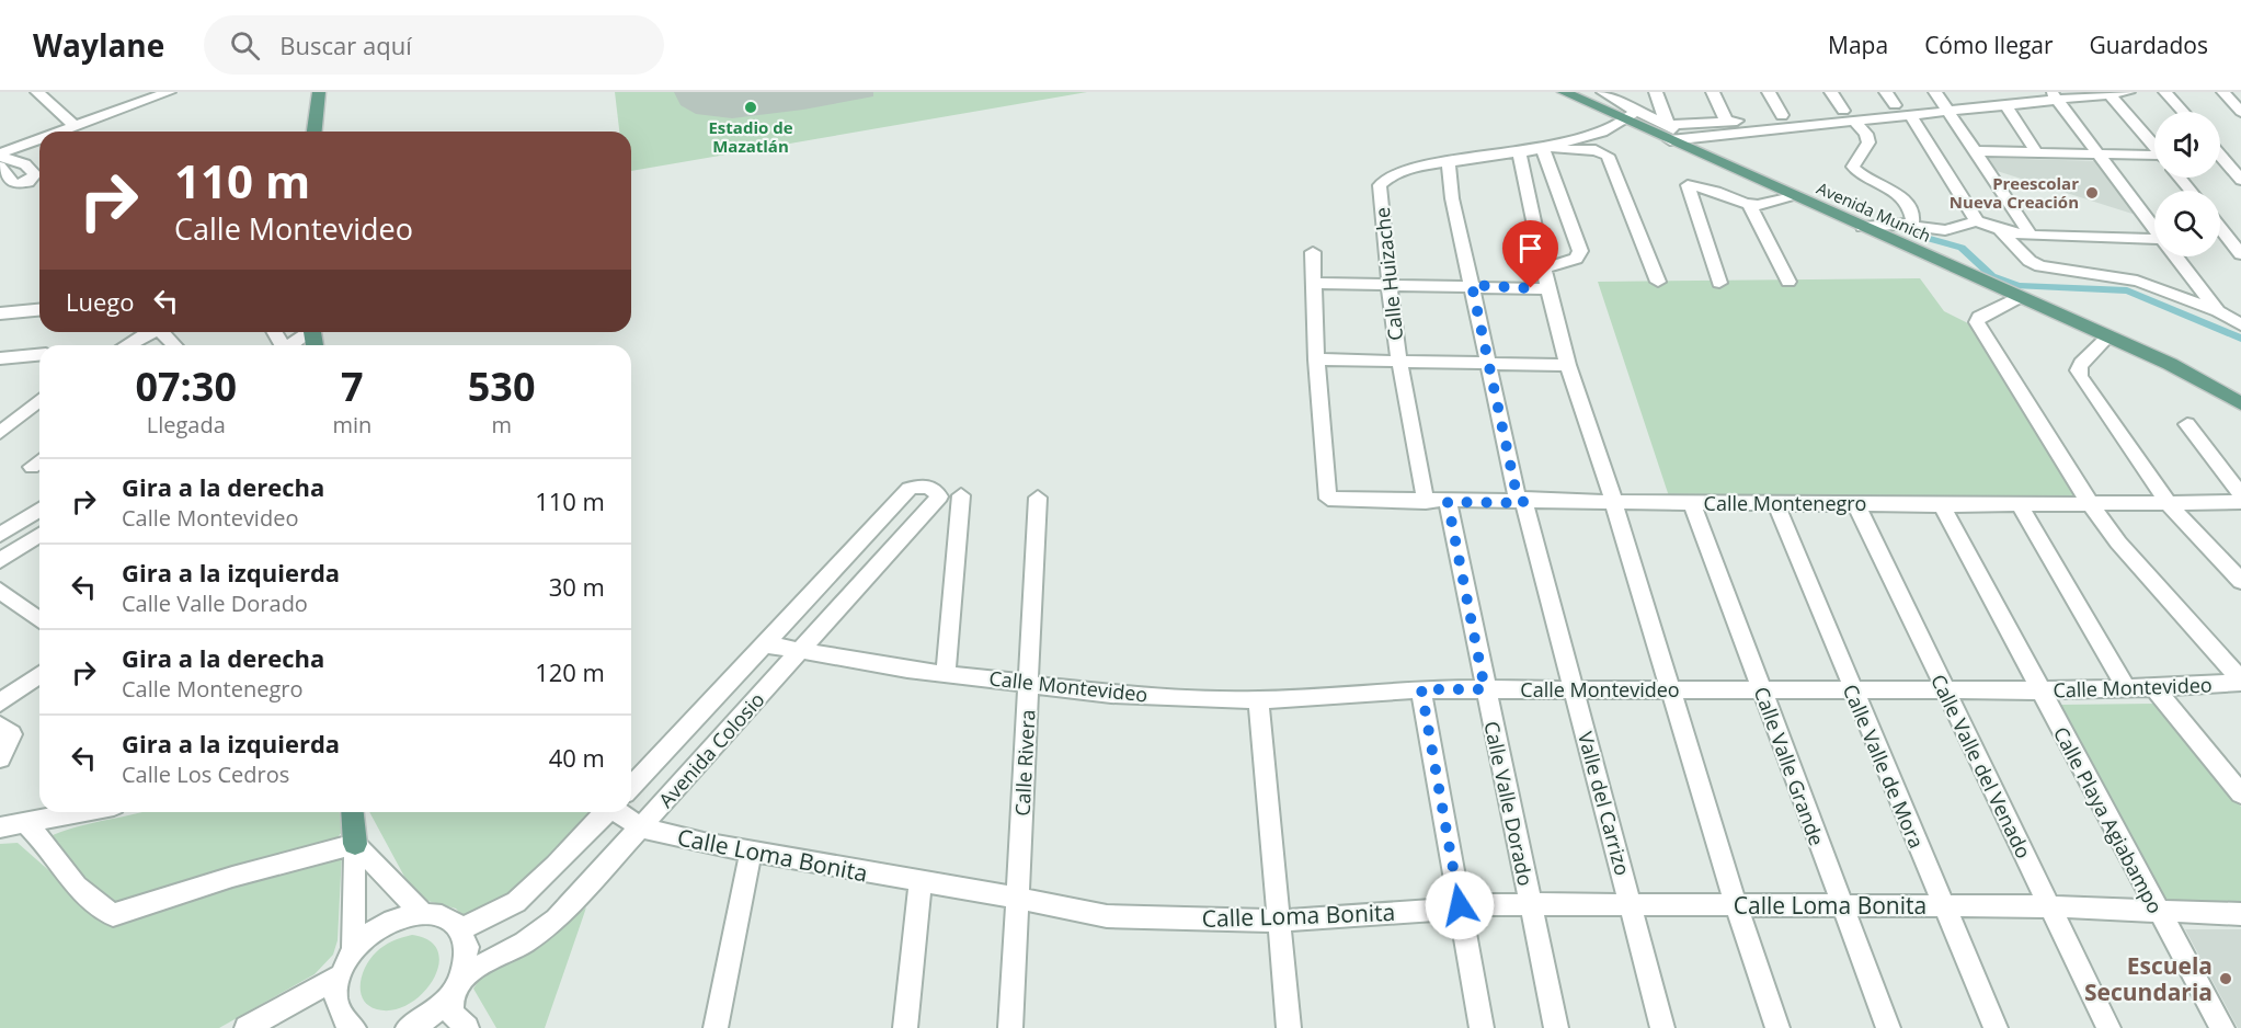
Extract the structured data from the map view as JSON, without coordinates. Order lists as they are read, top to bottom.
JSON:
{
  "streets": {
    "main road": ["Avenida Munich"],
    "street": [
      "Calle Huizache",
      "Calle Montenegro",
      "Calle Montevideo",
      "Avenida Colosio",
      "Calle Rivera",
      "Calle Valle Grande",
      "Calle Valle de Mora",
      "Calle Valle del Venado",
      "Calle Valle Dorado",
      "Valle del Carrizo",
      "Calle Playa Agiabampo",
      "Calle Loma Bonita"
    ]
  },
  "crossings": [
    ["Avenida Munich", "Calle Huizache"],
    ["Calle Huizache", "Calle Montenegro"],
    ["Calle Huizache", "Valle del Carrizo"],
    ["Calle Montenegro", "Calle Valle Grande"],
    ["Calle Montenegro", "Calle Valle de Mora"],
    ["Calle Montenegro", "Calle Valle del Venado"],
    ["Calle Montenegro", "Calle Valle Dorado"],
    ["Calle Montenegro", "Valle del Carrizo"],
    ["Calle Montenegro", "Calle Playa Agiabampo"],
    ["Calle Montevideo", "Avenida Colosio"],
    ["Calle Montevideo", "Calle Rivera"],
    ["Calle Montevideo", "Calle Valle Grande"],
    ["Calle Montevideo", "Calle Valle de Mora"],
    ["Calle Montevideo", "Calle Valle del Venado"],
    ["Calle Montevideo", "Calle Valle Dorado"],
    ["Calle Montevideo", "Valle del Carrizo"],
    ["Calle Montevideo", "Calle Playa Agiabampo"],
    ["Avenida Colosio", "Calle Loma Bonita"],
    ["Calle Rivera", "Calle Loma Bonita"],
    ["Calle Valle Grande", "Calle Loma Bonita"],
    ["Calle Valle de Mora", "Calle Loma Bonita"],
    ["Calle Valle del Venado", "Calle Loma Bonita"],
    ["Calle Valle Dorado", "Calle Loma Bonita"],
    ["Valle del Carrizo", "Calle Loma Bonita"],
    ["Calle Playa Agiabampo", "Calle Loma Bonita"]
  ],
  "places": ["Estadio de Mazatlán", "Preescolar Nueva Creación", "Escuela Secundaria"],
  "page": {
    "header": "Waylane",
    "search": "Buscar aquí",
    "nav": ["Mapa", "Cómo llegar", "Guardados"],
    "turn": ["110 m", "Calle Montevideo"],
    "then": "Luego",
    "eta": [
      "07:30",
      "Llegada",
      "7",
      "min",
      "530",
      "m"
    ],
    "list": [
      {
        "name": "Gira a la derecha",
        "note": "Calle Montevideo",
        "value": "110 m"
      },
      {
        "name": "Gira a la izquierda",
        "note": "Calle Valle Dorado",
        "value": "30 m"
      },
      {
        "name": "Gira a la derecha",
        "note": "Calle Montenegro",
        "value": "120 m"
      },
      {
        "name": "Gira a la izquierda",
        "note": "Calle Los Cedros",
        "value": "40 m"
      }
    ]
  }
}
